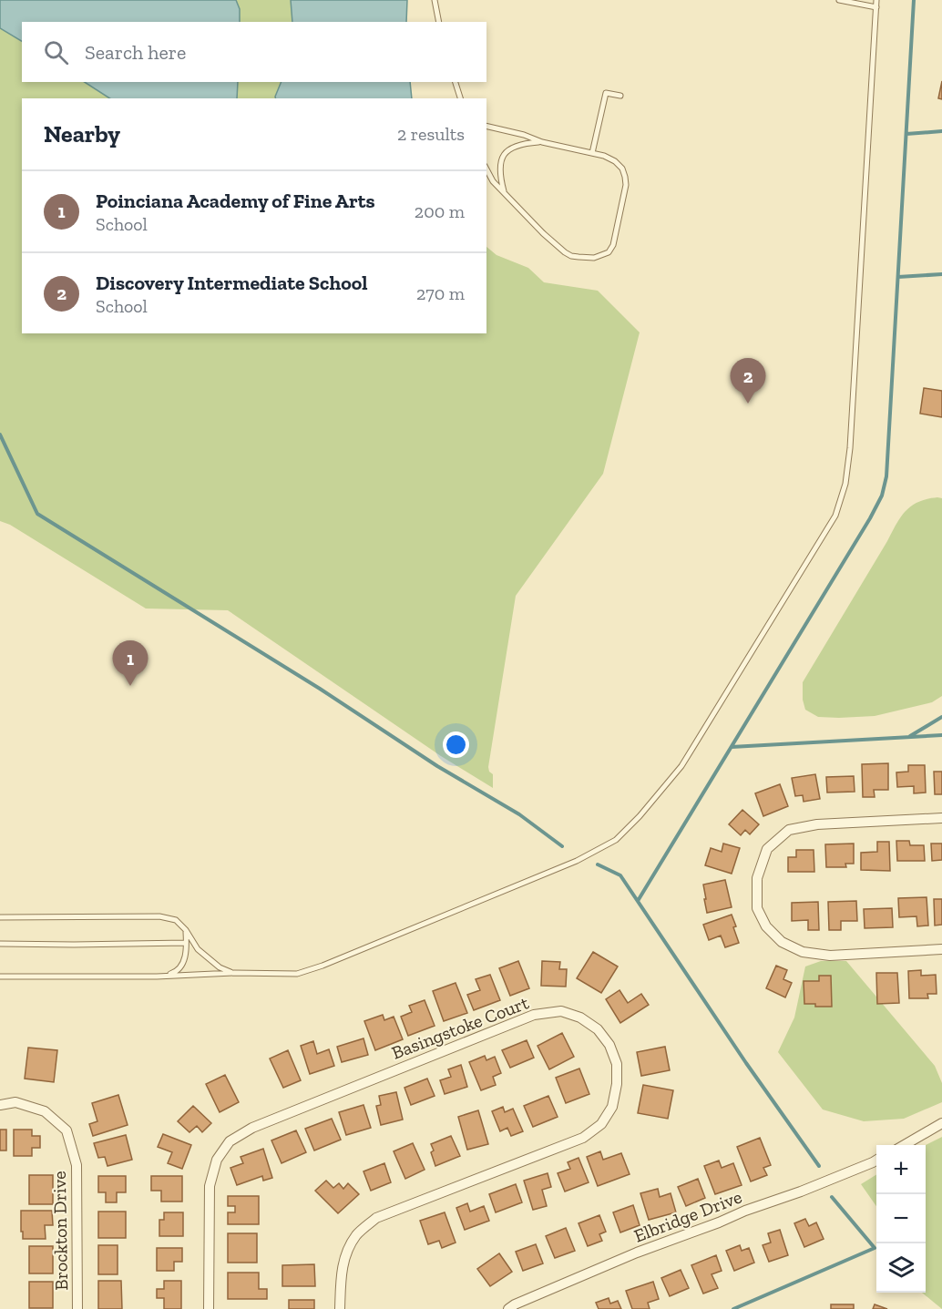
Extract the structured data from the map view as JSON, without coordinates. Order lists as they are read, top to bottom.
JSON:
{
  "streets": {
    "street": ["Basingstoke Court", "Elbridge Drive", "Brockton Drive"]
  },
  "page": {
    "search": "Search here",
    "heading": ["Nearby", "2 results"],
    "list": [
      {
        "mark": "1",
        "name": "Poinciana Academy of Fine Arts",
        "note": "School",
        "value": "200 m"
      },
      {
        "mark": "2",
        "name": "Discovery Intermediate School",
        "note": "School",
        "value": "270 m"
      }
    ],
    "pins": ["2", "1"],
    "map_buttons": ["+", "−"]
  }
}
